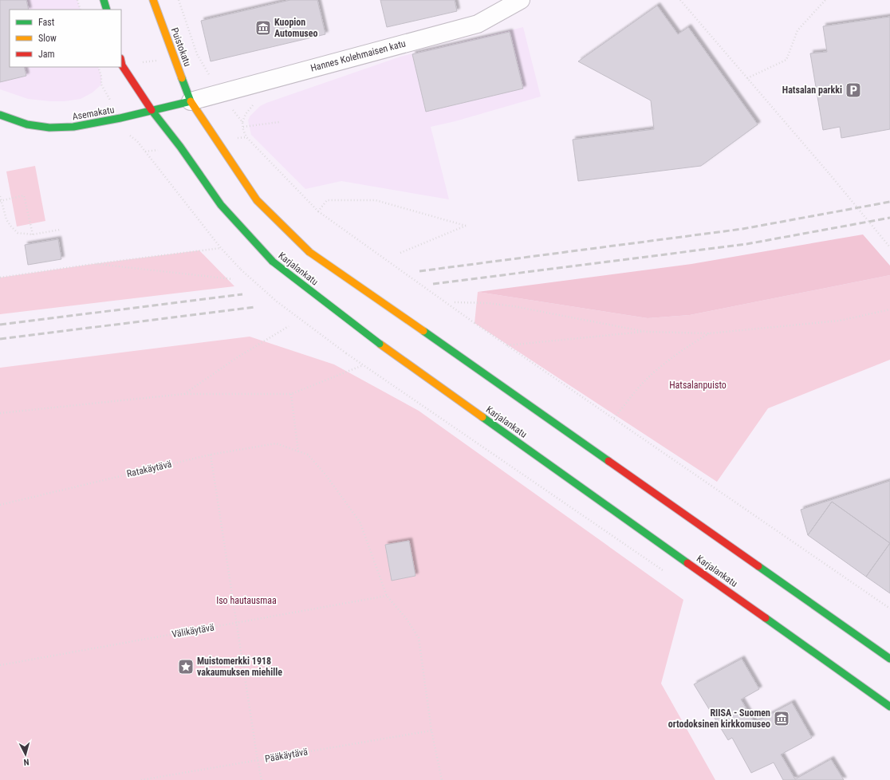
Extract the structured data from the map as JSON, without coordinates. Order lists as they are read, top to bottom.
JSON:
{
  "streets": {
    "main road": ["Puistokatu", "Asemakatu", "Karjalankatu"],
    "street": ["Hannes Kolehmaisen katu"],
    "path": ["Ratakäytävä", "Välikäytävä", "Pääkäytävä"]
  },
  "crossings": [
    ["Puistokatu", "Hannes Kolehmaisen katu"],
    ["Puistokatu", "Asemakatu"],
    ["Hannes Kolehmaisen katu", "Asemakatu"],
    ["Asemakatu", "Karjalankatu"],
    ["Ratakäytävä", "Välikäytävä"]
  ],
  "parks": ["Hatsalanpuisto", "Iso hautausmaa"],
  "places": {
    "museum": ["Kuopion Automuseo", "RIISA - Suomen ortodoksinen kirkkomuseo"],
    "parking": ["Hatsalan parkki"],
    "place": ["Muistomerkki 1918 vakaumuksen miehille"]
  },
  "legend": ["Fast", "Slow", "Jam"],
  "north": "bottom"
}
